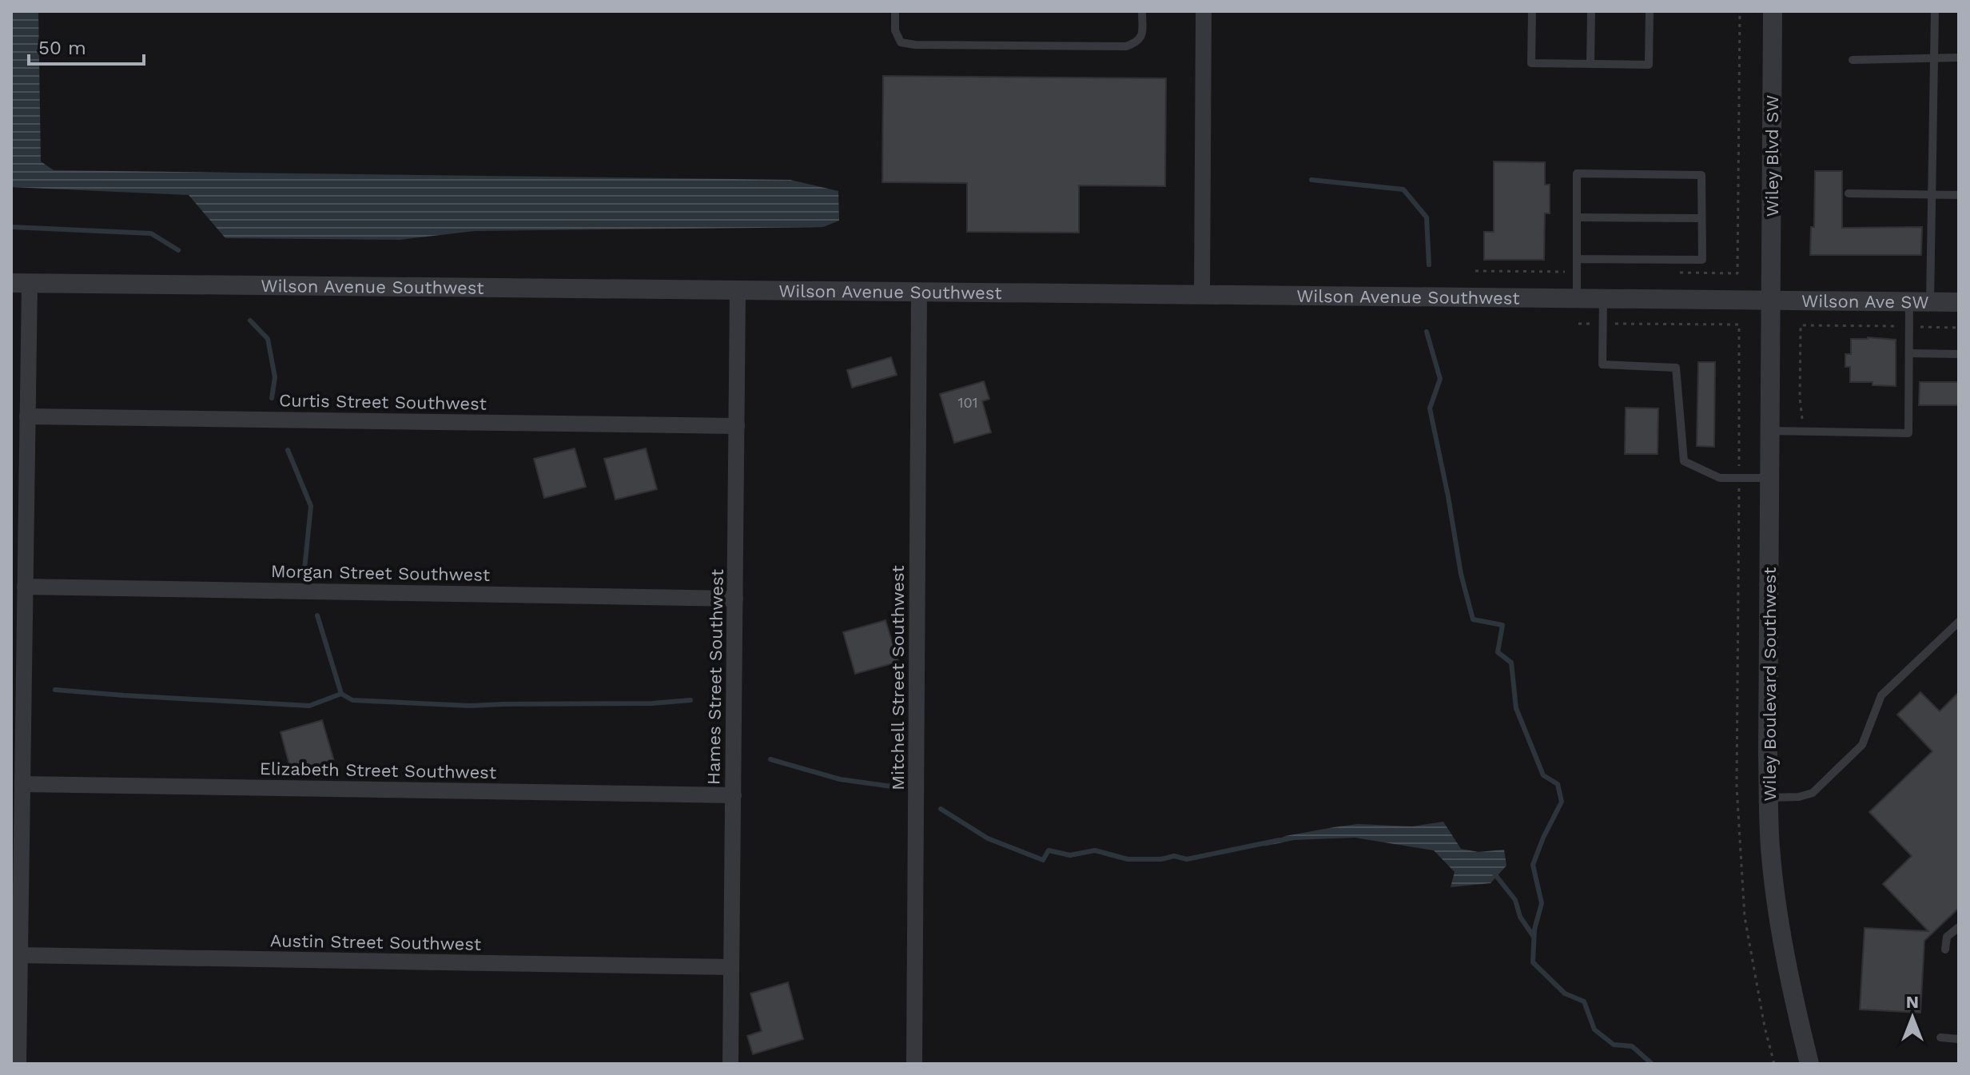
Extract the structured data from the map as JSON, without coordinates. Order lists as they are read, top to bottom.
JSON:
{
  "streets": {
    "street": [
      "Wiley Blvd SW",
      "Wilson Avenue Southwest",
      "Wilson Ave SW",
      "Curtis Street Southwest",
      "Morgan Street Southwest",
      "Hames Street Southwest",
      "Mitchell Street Southwest",
      "Wiley Boulevard Southwest",
      "Elizabeth Street Southwest",
      "Austin Street Southwest"
    ]
  },
  "crossings": [
    ["Wiley Blvd SW", "Wilson Avenue Southwest"],
    ["Wiley Blvd SW", "Wilson Ave SW"],
    ["Wiley Blvd SW", "Wiley Boulevard Southwest"],
    ["Wilson Avenue Southwest", "Wilson Ave SW"],
    ["Wilson Avenue Southwest", "Hames Street Southwest"],
    ["Wilson Avenue Southwest", "Mitchell Street Southwest"],
    ["Wilson Avenue Southwest", "Wiley Boulevard Southwest"],
    ["Wilson Ave SW", "Wiley Boulevard Southwest"],
    ["Curtis Street Southwest", "Hames Street Southwest"],
    ["Morgan Street Southwest", "Hames Street Southwest"],
    ["Hames Street Southwest", "Elizabeth Street Southwest"],
    ["Hames Street Southwest", "Austin Street Southwest"]
  ],
  "house_numbers": ["101"],
  "scale_bar": "50 m",
  "north": "top"
}
